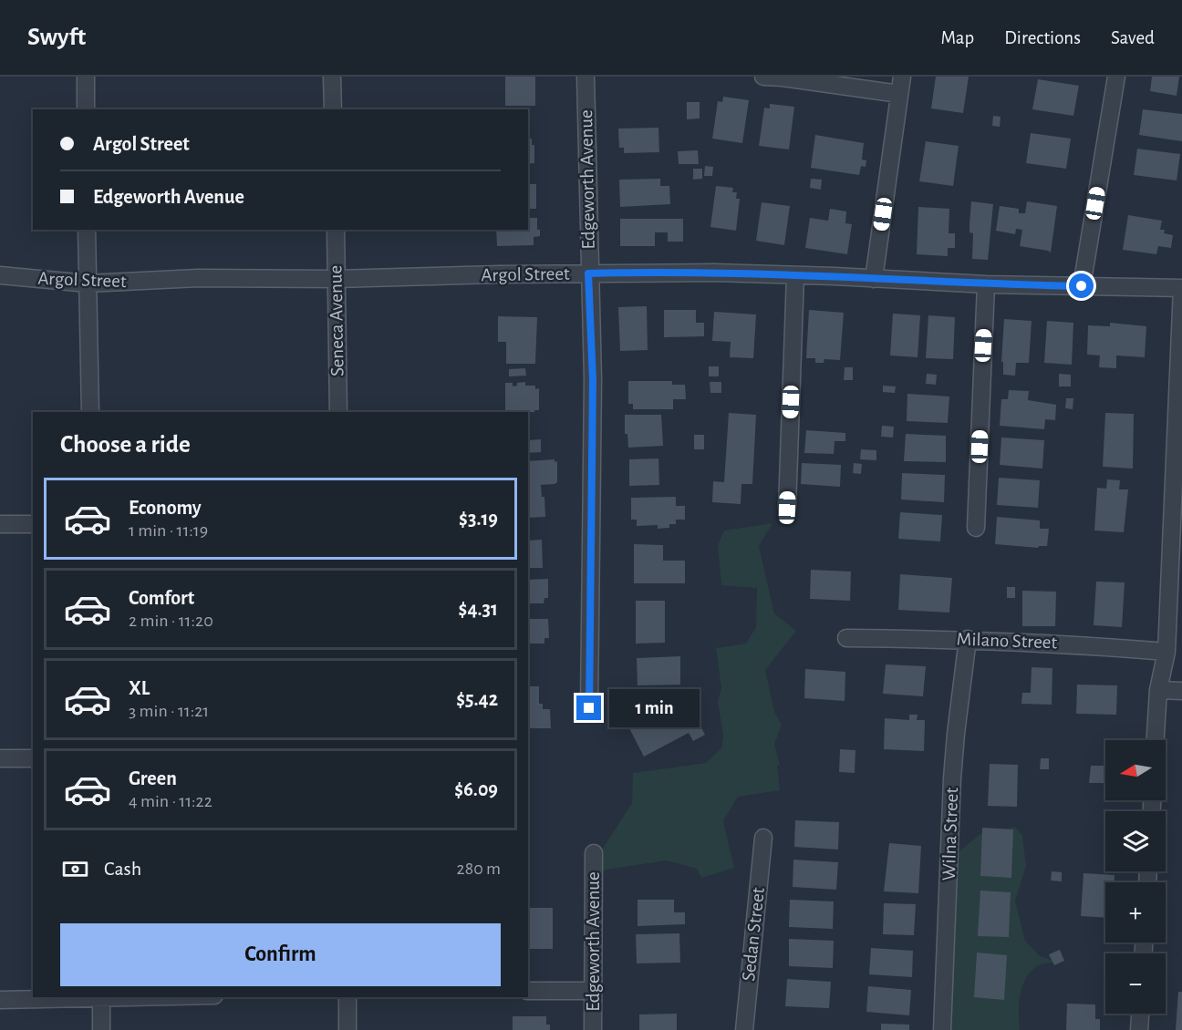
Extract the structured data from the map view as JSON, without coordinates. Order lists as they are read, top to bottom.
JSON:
{
  "streets": {
    "street": [
      "Edgeworth Avenue",
      "Argol Street",
      "Seneca Avenue",
      "Milano Street",
      "Wilna Street",
      "Sedan Street"
    ]
  },
  "crossings": [
    ["Edgeworth Avenue", "Argol Street"],
    ["Argol Street", "Seneca Avenue"],
    ["Milano Street", "Wilna Street"]
  ],
  "north": "left",
  "page": {
    "header": "Swyft",
    "nav": ["Map", "Directions", "Saved"],
    "banner": ["Argol Street", "Edgeworth Avenue"],
    "heading": "Choose a ride",
    "list": [
      {
        "name": "Economy",
        "note": "1 min · 11:19",
        "value": "$3.19"
      },
      {
        "name": "Comfort",
        "note": "2 min · 11:20",
        "value": "$4.31"
      },
      {
        "name": "XL",
        "note": "3 min · 11:21",
        "value": "$5.42"
      },
      {
        "name": "Green",
        "note": "4 min · 11:22",
        "value": "$6.09"
      }
    ],
    "bubble": "1 min",
    "map_buttons": ["+", "−"],
    "pay": ["Cash", "280 m"],
    "buttons": "Confirm"
  }
}
